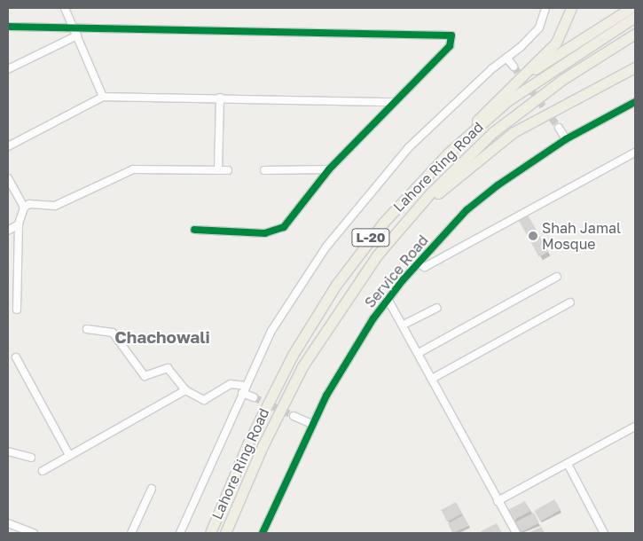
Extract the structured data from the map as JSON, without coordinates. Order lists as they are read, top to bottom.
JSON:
{
  "streets": {
    "highway": ["Lahore Ring Road", "L-20"],
    "street": ["Service Road"]
  },
  "districts": ["Chachowali"],
  "places": ["Shah Jamal Mosque"]
}
